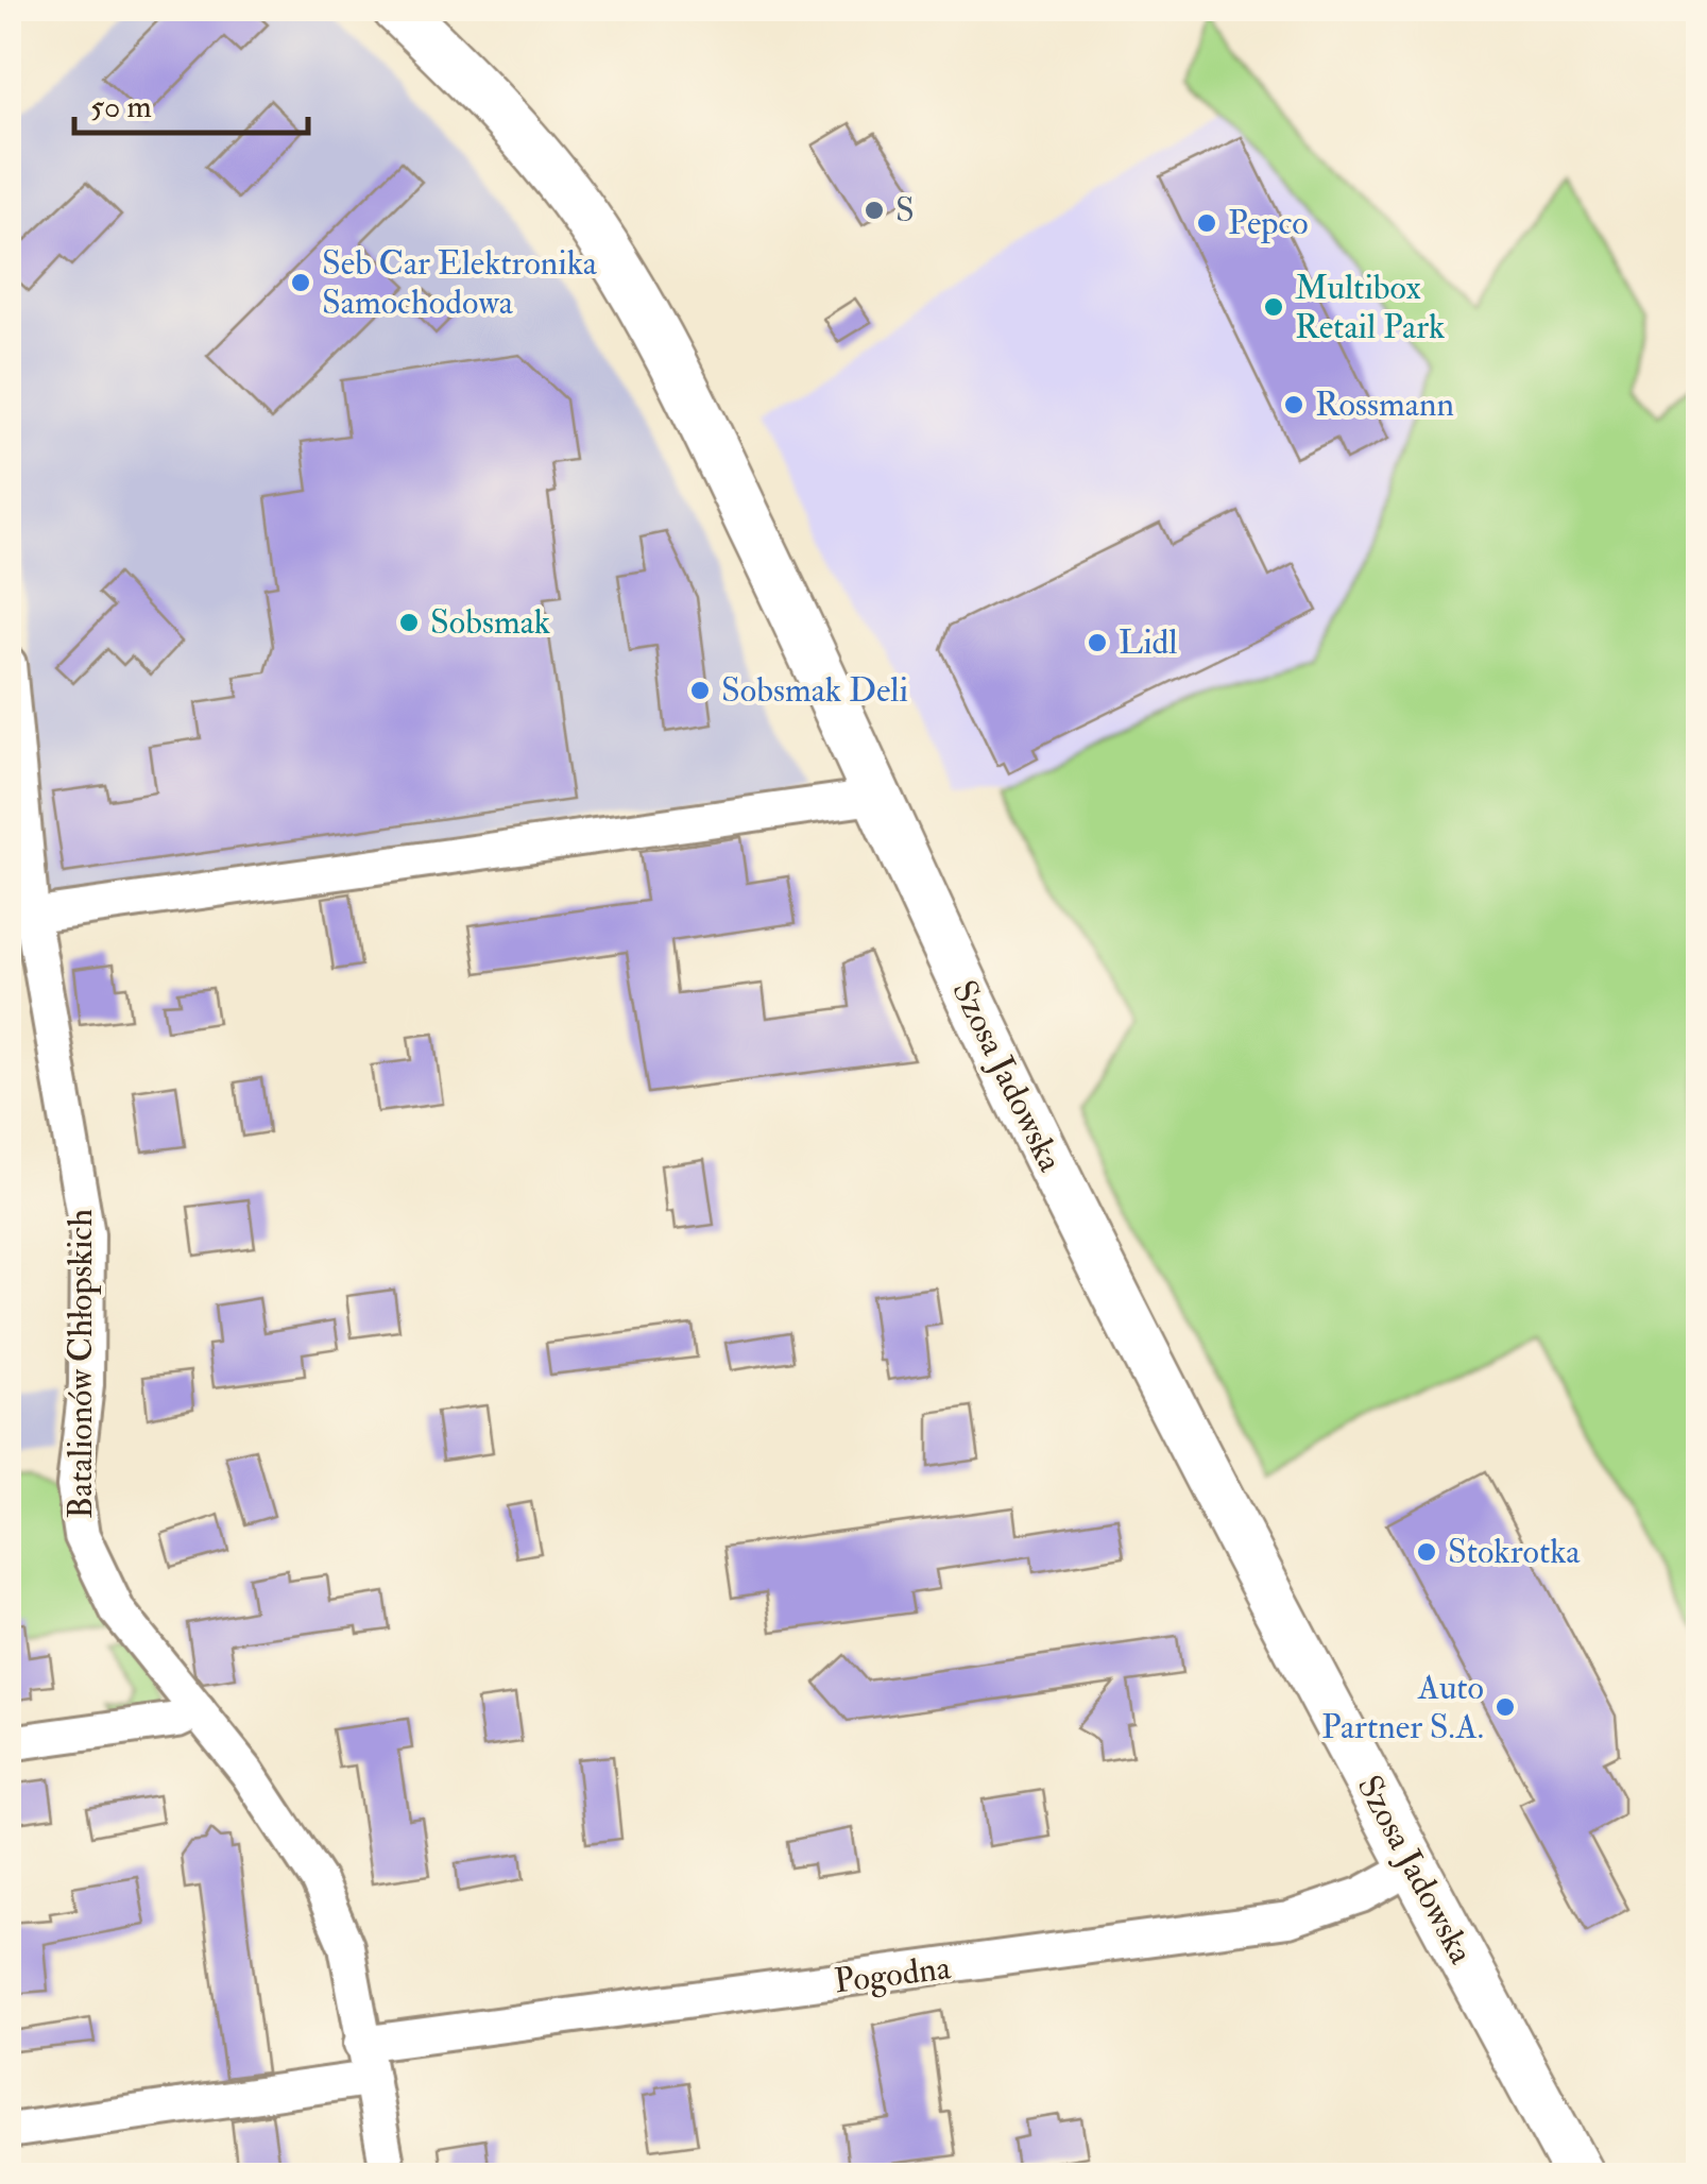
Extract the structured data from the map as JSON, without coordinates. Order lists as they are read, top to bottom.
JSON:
{
  "streets": {
    "main road": ["Szosa Jadowska"],
    "street": ["Batalionów Chłopskich", "Pogodna"]
  },
  "crossings": [
    ["Szosa Jadowska", "Pogodna"],
    ["Batalionów Chłopskich", "Pogodna"]
  ],
  "places": [
    "S",
    "Pepco",
    "Seb Car Elektronika Samochodowa",
    "Multibox Retail Park",
    "Rossmann",
    "Sobsmak",
    "Lidl",
    "Sobsmak Deli",
    "Stokrotka",
    "Auto Partner S.A."
  ],
  "scale_bar": "50 m"
}
